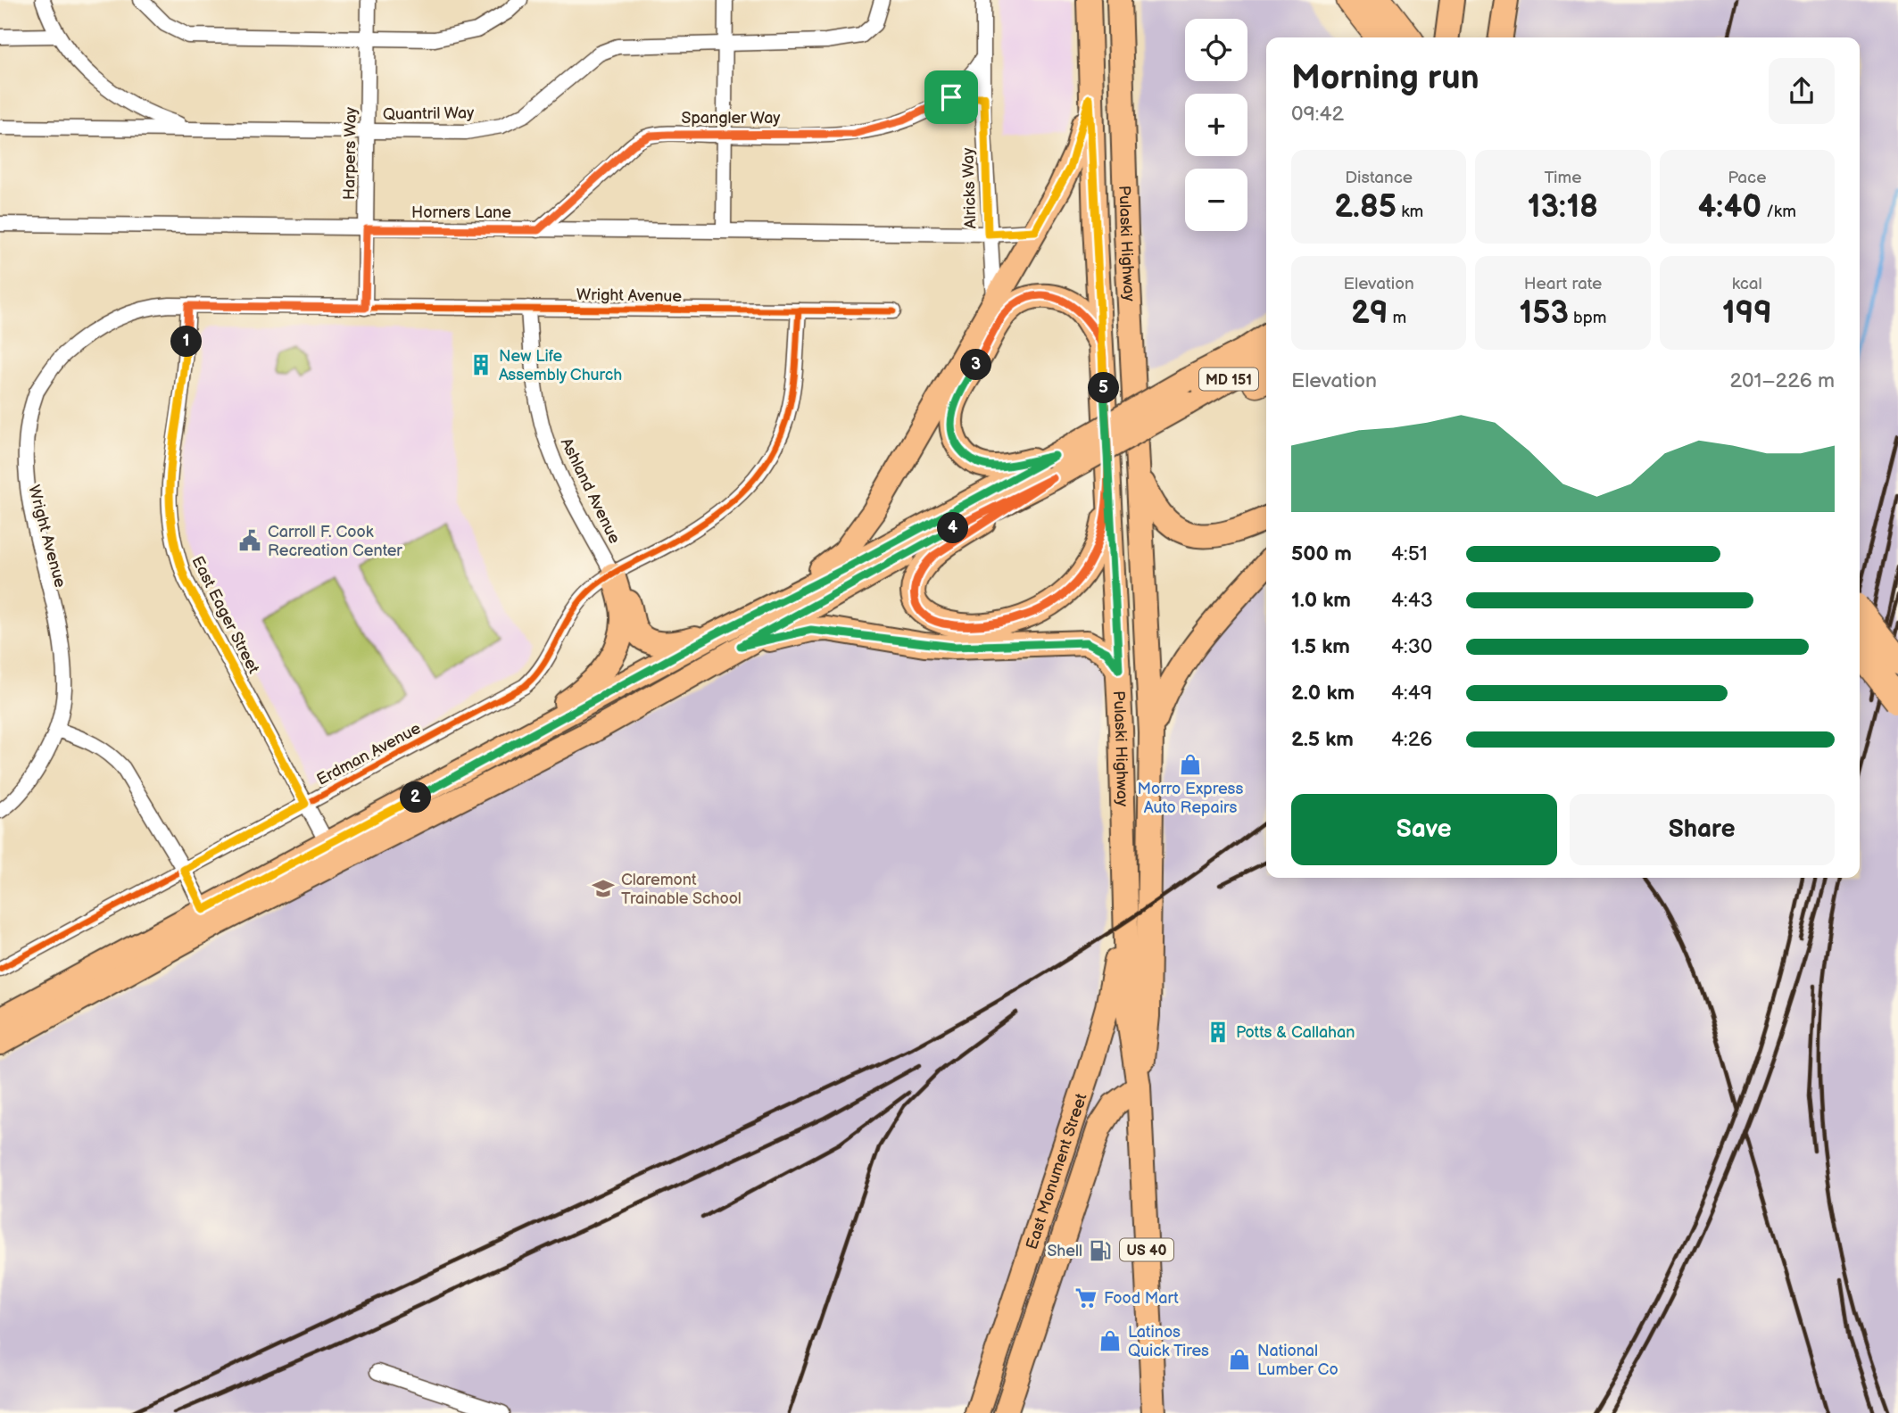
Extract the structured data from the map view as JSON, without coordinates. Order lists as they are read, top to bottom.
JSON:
{
  "streets": {
    "main road": [
      "Pulaski Highway",
      "MD 151",
      "East Monument Street",
      "US 40"
    ],
    "street": [
      "Quantril Way",
      "Spangler Way",
      "Harpers Way",
      "Alricks Way",
      "Horners Lane",
      "Wright Avenue",
      "Ashland Avenue",
      "East Eager Street",
      "Erdman Avenue"
    ]
  },
  "crossings": [
    ["Quantril Way", "Harpers Way"],
    ["Spangler Way", "Alricks Way"],
    ["Spangler Way", "Horners Lane"],
    ["Harpers Way", "Horners Lane"],
    ["Harpers Way", "Wright Avenue"],
    ["Alricks Way", "Horners Lane"],
    ["Pulaski Highway", "East Monument Street"],
    ["Wright Avenue", "Ashland Avenue"],
    ["Wright Avenue", "East Eager Street"],
    ["Wright Avenue", "Erdman Avenue"],
    ["MD 151", "East Eager Street"],
    ["Ashland Avenue", "Erdman Avenue"],
    ["East Eager Street", "Erdman Avenue"]
  ],
  "places": {
    "building": ["New Life Assembly Church", "Potts & Callahan"],
    "public building": ["Carroll F. Cook Recreation Center"],
    "shop": ["Morro Express Auto Repairs", "Latinos Quick Tires", "National Lumber Co"],
    "school or university": ["Claremont Trainable School"],
    "fuel station": ["Shell"],
    "supermarket": ["Food Mart"]
  },
  "page": {
    "map_buttons": ["+", "−"],
    "heading": ["Morning run", "09:42"],
    "stats": [
      ["Distance", "2.85 km"],
      ["Time", "13:18"],
      ["Pace", "4:40 /km"],
      ["Elevation", "29 m"],
      ["Heart rate", "153 bpm"],
      ["kcal", "199"]
    ],
    "pins": [
      "1",
      "3",
      "5",
      "4",
      "2"
    ],
    "chart": ["Elevation", "201–226 m"],
    "list": [
      {
        "name": "500 m",
        "note": "4:51"
      },
      {
        "name": "1.0 km",
        "note": "4:43"
      },
      {
        "name": "1.5 km",
        "note": "4:30"
      },
      {
        "name": "2.0 km",
        "note": "4:49"
      },
      {
        "name": "2.5 km",
        "note": "4:26"
      }
    ],
    "buttons": ["Save", "Share"]
  }
}
